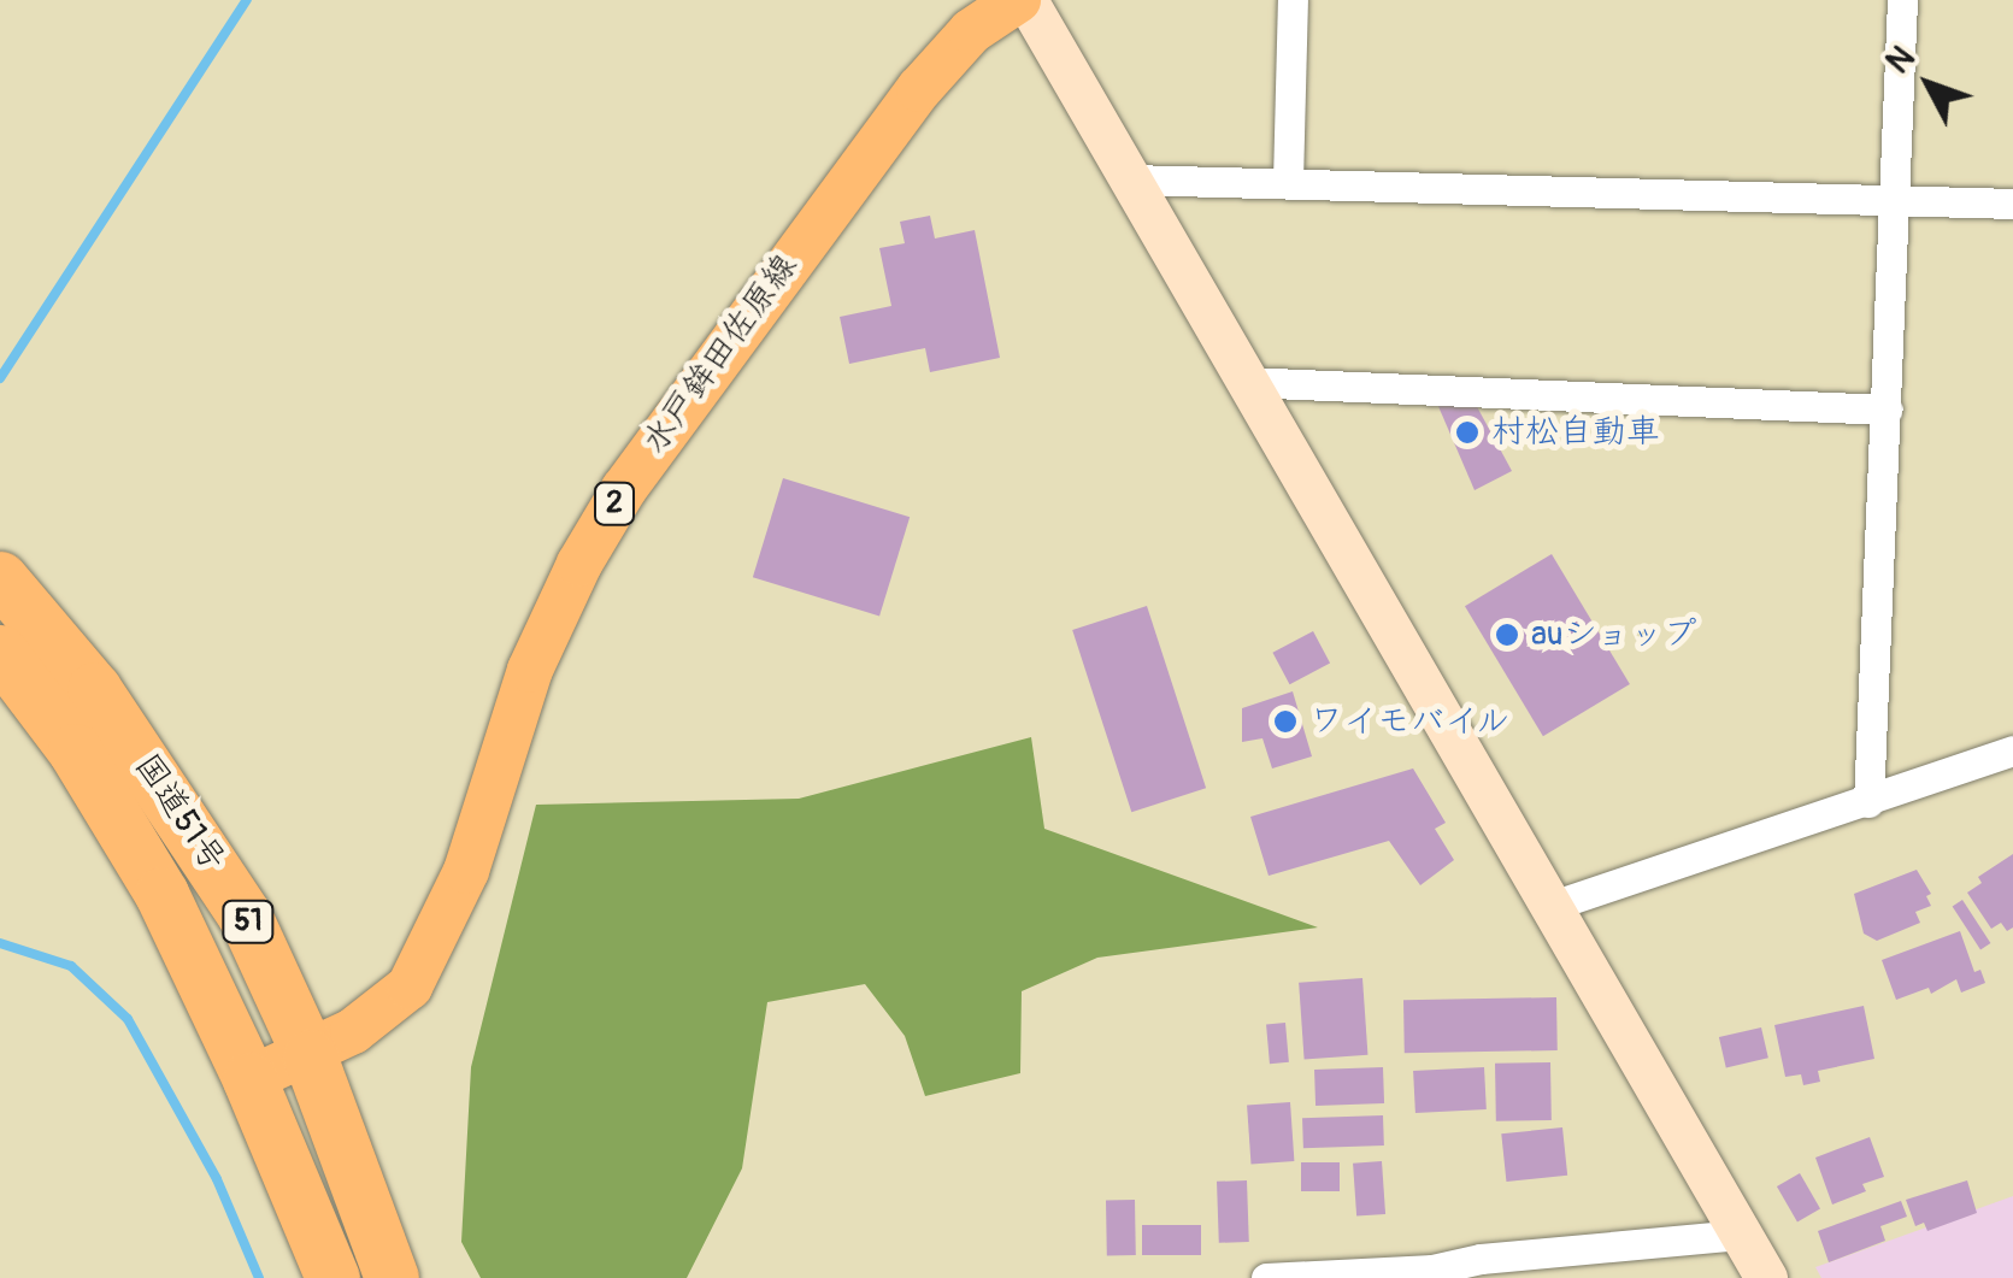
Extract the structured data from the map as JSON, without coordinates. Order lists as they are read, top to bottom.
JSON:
{
  "streets": {
    "highway": ["国道51号", "51"],
    "main road": ["水戸鉾田佐原線", "2"]
  },
  "crossings": [
    ["水戸鉾田佐原線", "国道51号"]
  ],
  "places": ["村松自動車", "auショップ", "ワイモバイル"],
  "north": "top left"
}
